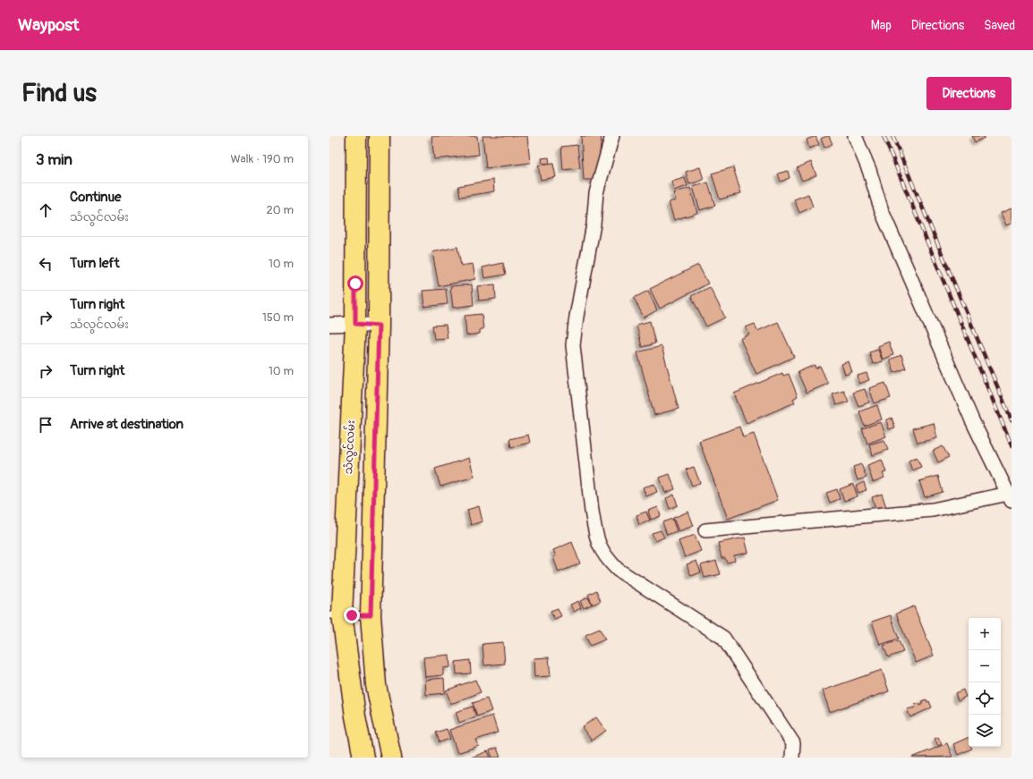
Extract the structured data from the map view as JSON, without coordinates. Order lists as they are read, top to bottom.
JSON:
{
  "streets": {
    "main road": ["သံလွင်လမ်း"]
  },
  "page": {
    "header": "Waypost",
    "nav": ["Map", "Directions", "Saved"],
    "buttons": "Directions",
    "title": "Find us",
    "heading": ["3 min", "Walk · 190 m"],
    "list": [
      ["Continue", "သံလွင်လမ်း", "20 m"],
      ["Turn left", "10 m"],
      ["Turn right", "သံလွင်လမ်း", "150 m"],
      ["Turn right", "10 m"],
      "Arrive at destination"
    ],
    "map_buttons": ["+", "−"]
  }
}
